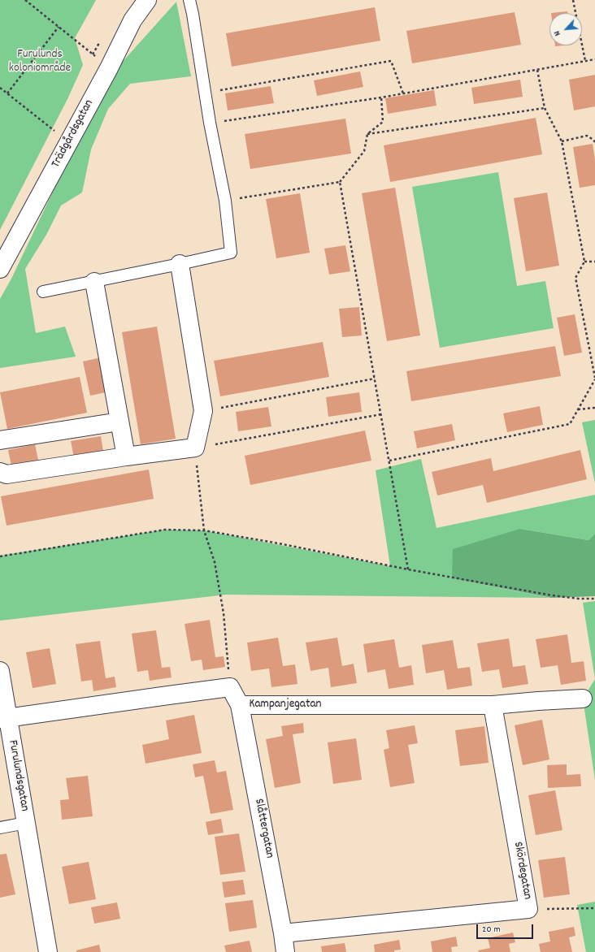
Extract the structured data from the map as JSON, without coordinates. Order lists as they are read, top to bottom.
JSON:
{
  "streets": {
    "street": [
      "Trädgårdsgatan",
      "Kampanjegatan",
      "Furulundsgatan",
      "Slåttergatan",
      "Skördegatan"
    ]
  },
  "crossings": [
    ["Kampanjegatan", "Slåttergatan"],
    ["Kampanjegatan", "Skördegatan"],
    ["Slåttergatan", "Skördegatan"]
  ],
  "parks": ["Furulunds koloniområde"],
  "scale_bar": "20 m",
  "north": "bottom left"
}
